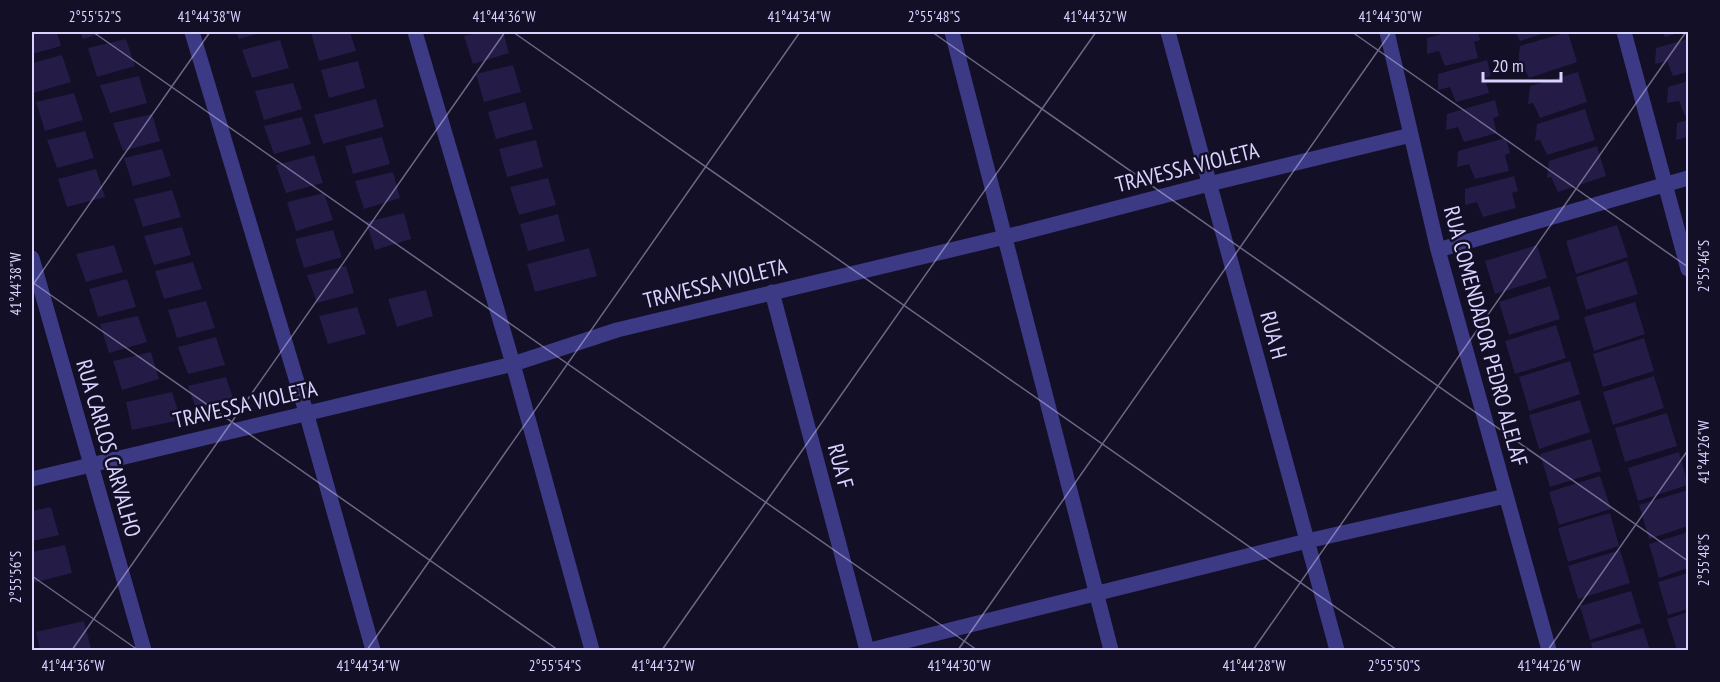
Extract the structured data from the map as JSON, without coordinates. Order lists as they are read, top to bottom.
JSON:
{
  "streets": {
    "street": [
      "TRAVESSA VIOLETA",
      "RUA H",
      "RUA COMENDADOR PEDRO ALELAF",
      "RUA CARLOS CARVALHO",
      "RUA F"
    ]
  },
  "crossings": [
    ["TRAVESSA VIOLETA", "RUA H"],
    ["TRAVESSA VIOLETA", "RUA COMENDADOR PEDRO ALELAF"],
    ["TRAVESSA VIOLETA", "RUA CARLOS CARVALHO"],
    ["TRAVESSA VIOLETA", "RUA F"]
  ],
  "scale_bar": "20 m",
  "coordinates": [
    "2°55'52\"S",
    "41°44'38\"W",
    "41°44'36\"W",
    "41°44'34\"W",
    "2°55'48\"S",
    "41°44'32\"W",
    "41°44'30\"W",
    "2°55'46\"S",
    "41°44'26\"W",
    "2°55'56\"S",
    "2°55'54\"S",
    "41°44'28\"W",
    "2°55'50\"S"
  ]
}
